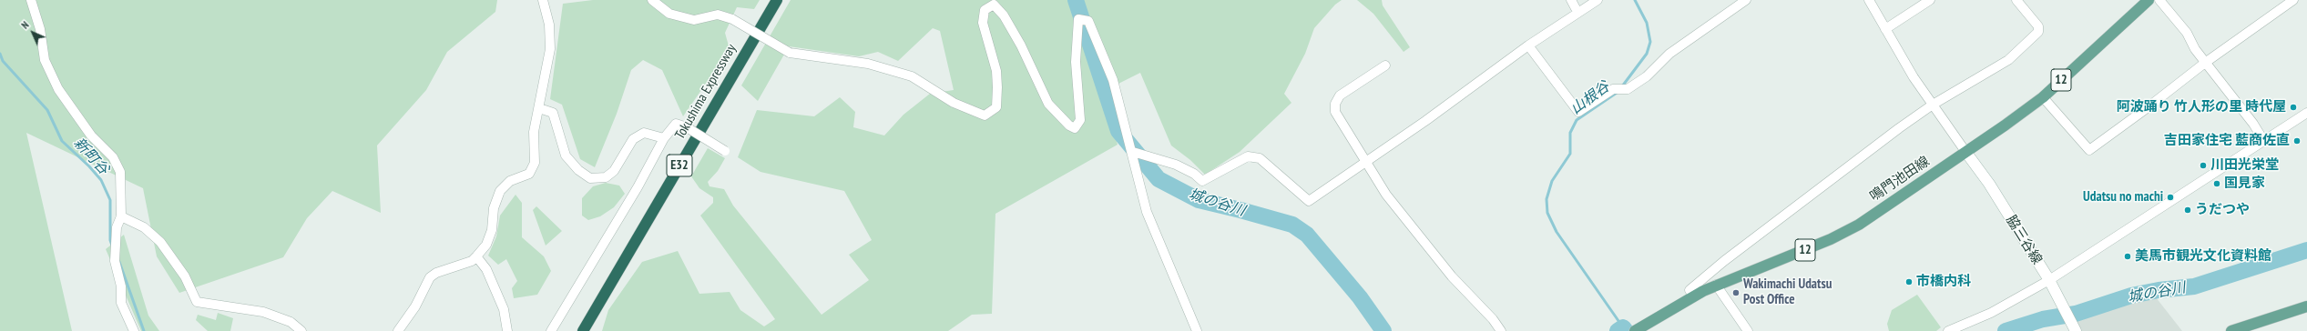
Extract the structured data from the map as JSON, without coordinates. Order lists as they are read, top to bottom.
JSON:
{
  "streets": {
    "highway": ["Tokushima Expressway", "E32"],
    "main road": ["12", "鳴門池田線", "脇三谷線"]
  },
  "crossings": [
    ["鳴門池田線", "脇三谷線"]
  ],
  "water": ["山根谷", "新町谷", "城の谷川"],
  "places": [
    "阿波踊り 竹人形の里 時代屋",
    "吉田家住宅 藍商佐直",
    "川田光栄堂",
    "国見家",
    "Udatsu no machi",
    "うだつや",
    "美馬市観光文化資料館",
    "市橋内科",
    "Wakimachi Udatsu Post Office"
  ],
  "north": "top left"
}
